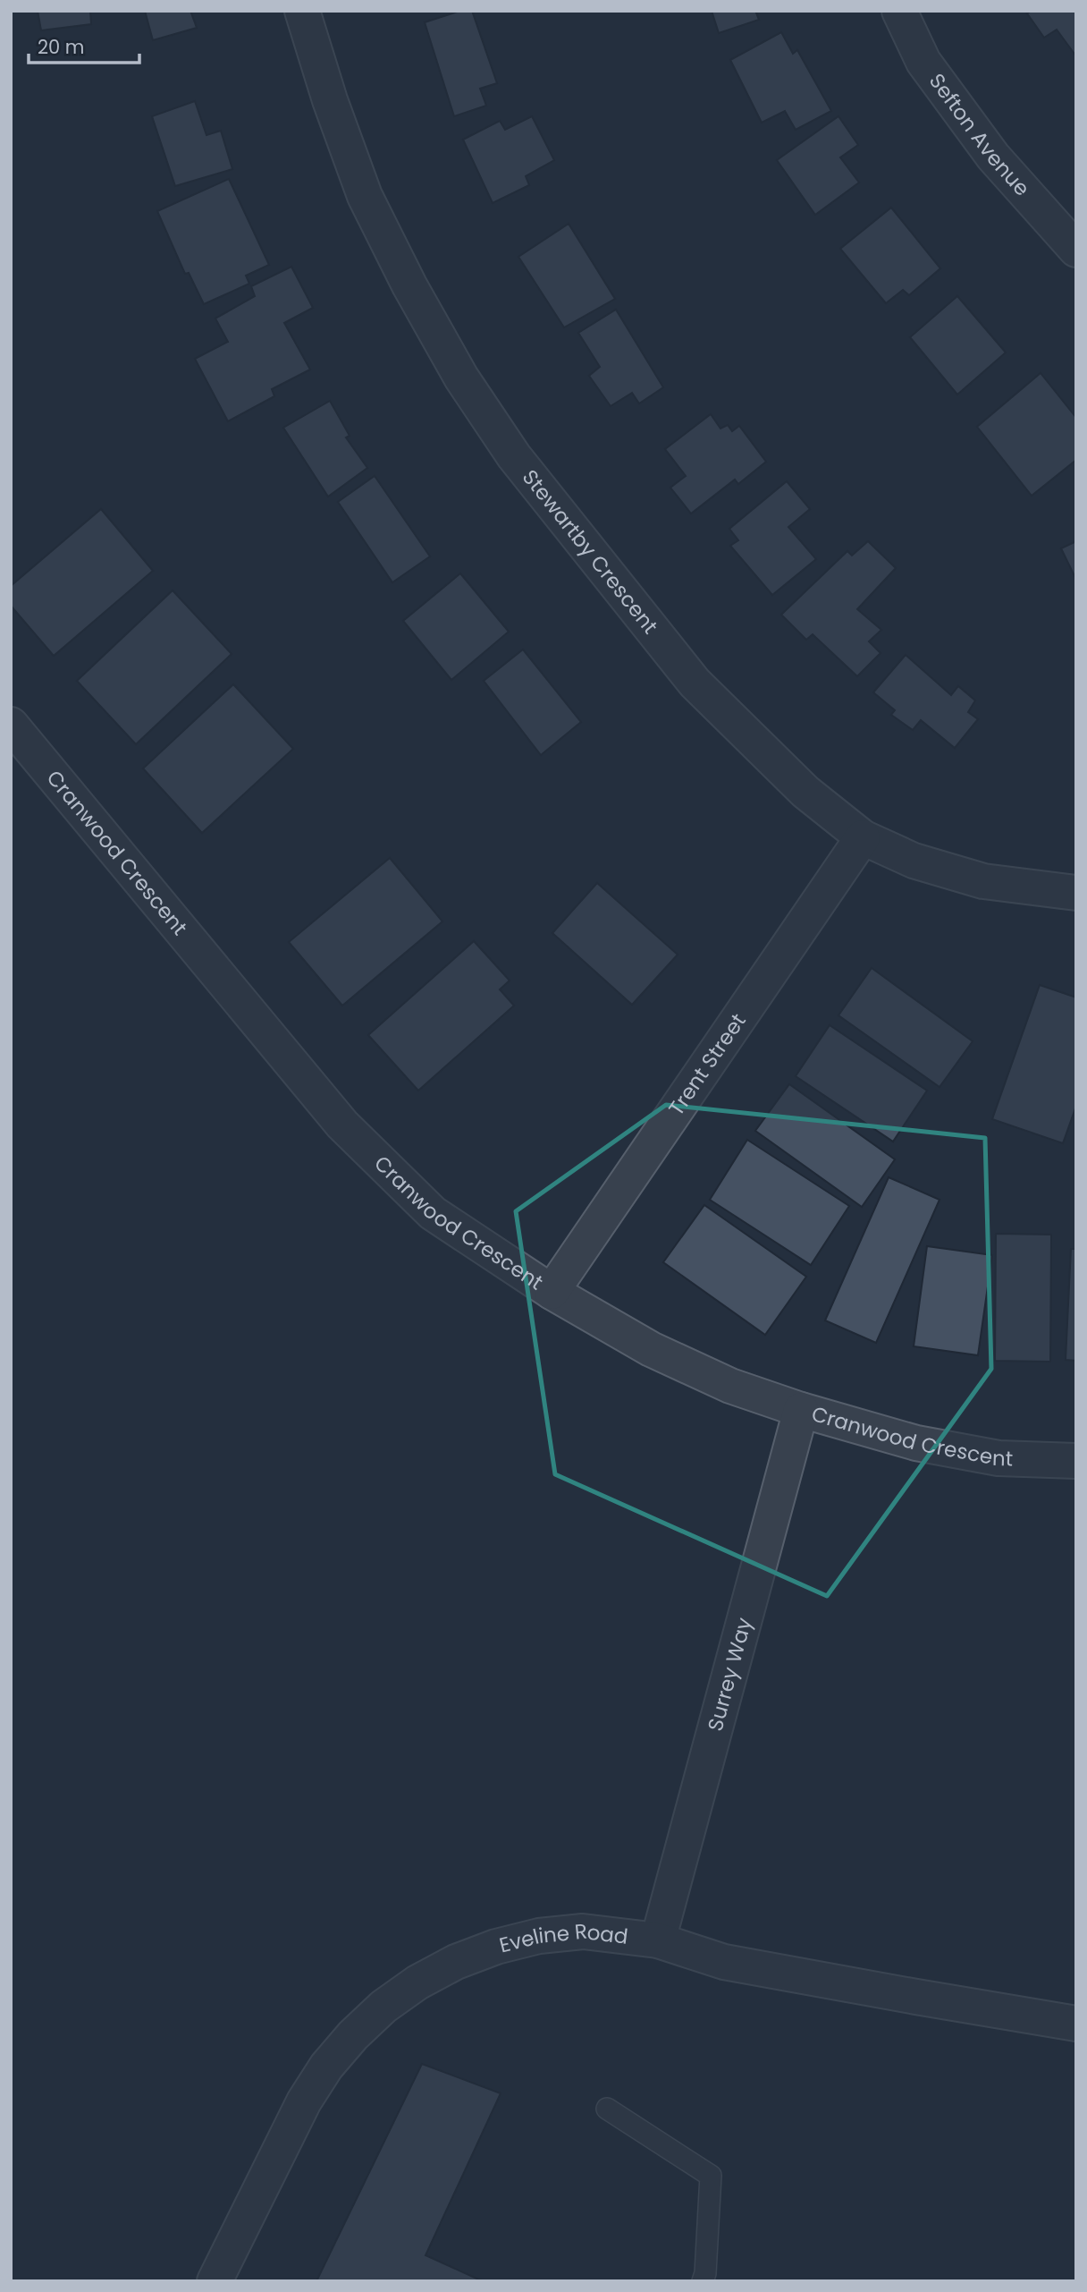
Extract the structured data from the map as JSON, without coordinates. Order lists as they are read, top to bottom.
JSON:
{
  "streets": {
    "street": [
      "Sefton Avenue",
      "Stewartby Crescent",
      "Cranwood Crescent",
      "Trent Street",
      "Surrey Way",
      "Eveline Road"
    ]
  },
  "crossings": [
    ["Stewartby Crescent", "Trent Street"],
    ["Cranwood Crescent", "Trent Street"],
    ["Cranwood Crescent", "Surrey Way"],
    ["Surrey Way", "Eveline Road"]
  ],
  "scale_bar": "20 m"
}
